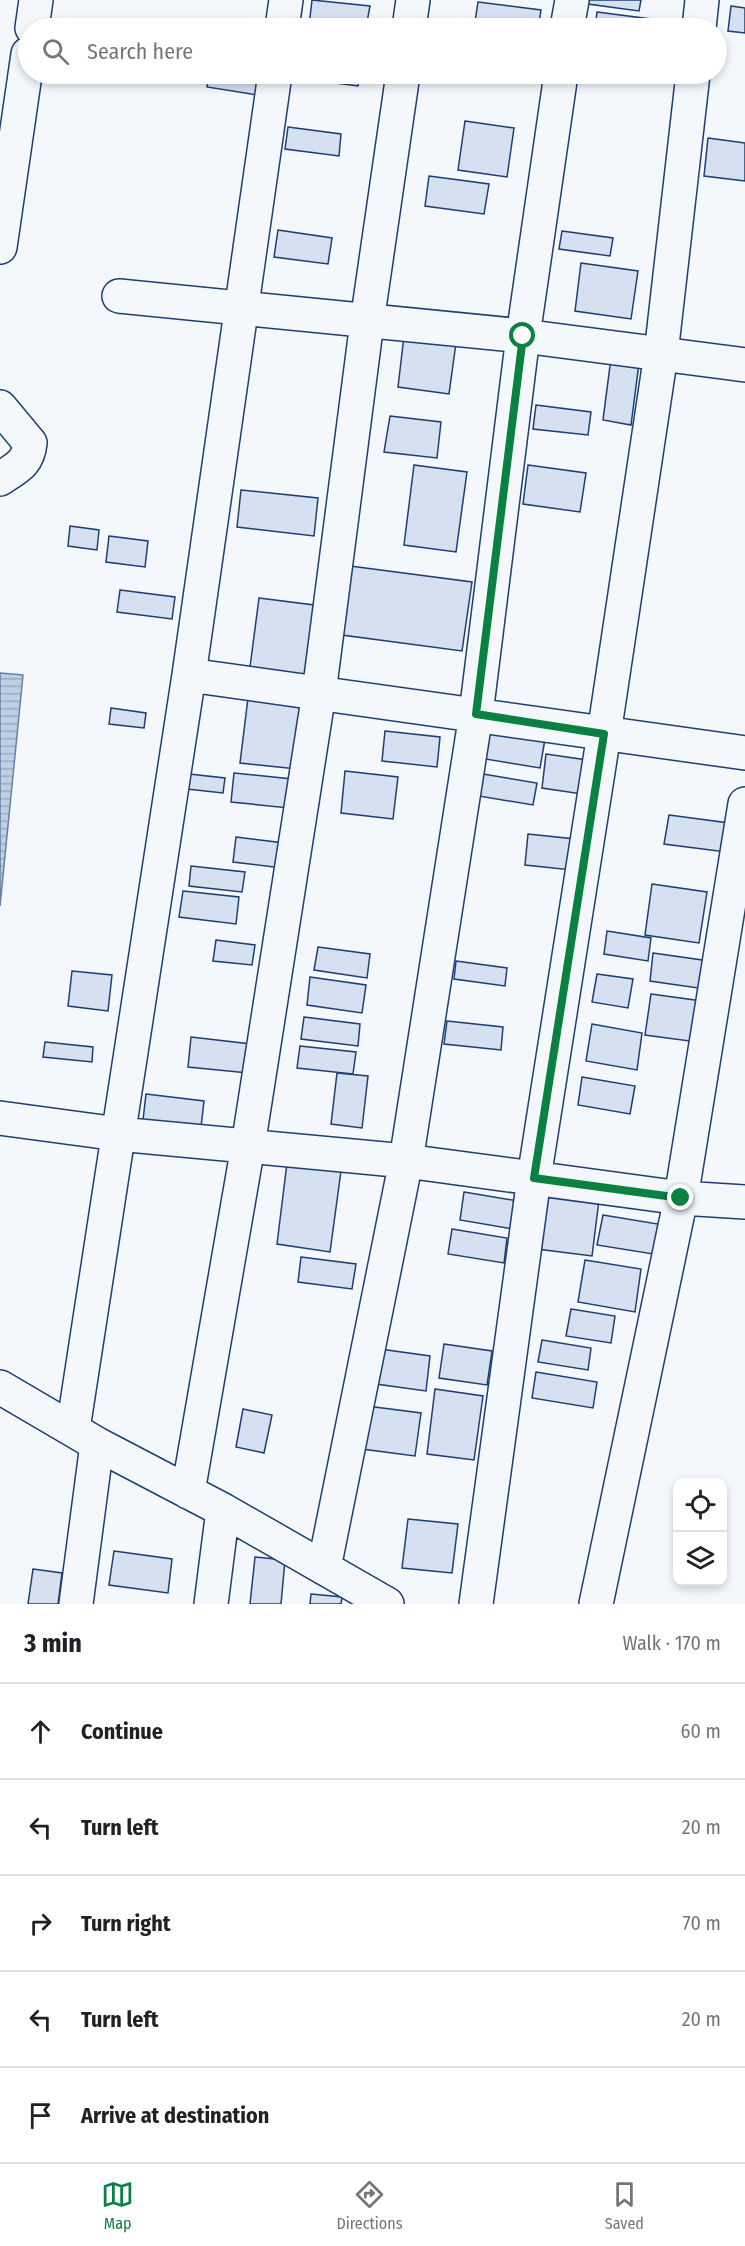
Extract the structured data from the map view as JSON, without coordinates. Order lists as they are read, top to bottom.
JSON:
{
  "page": {
    "search": "Search here",
    "heading": ["3 min", "Walk · 170 m"],
    "list": [
      ["Continue", "60 m"],
      ["Turn left", "20 m"],
      ["Turn right", "70 m"],
      ["Turn left", "20 m"],
      "Arrive at destination"
    ],
    "nav": ["Map", "Directions", "Saved"]
  }
}
